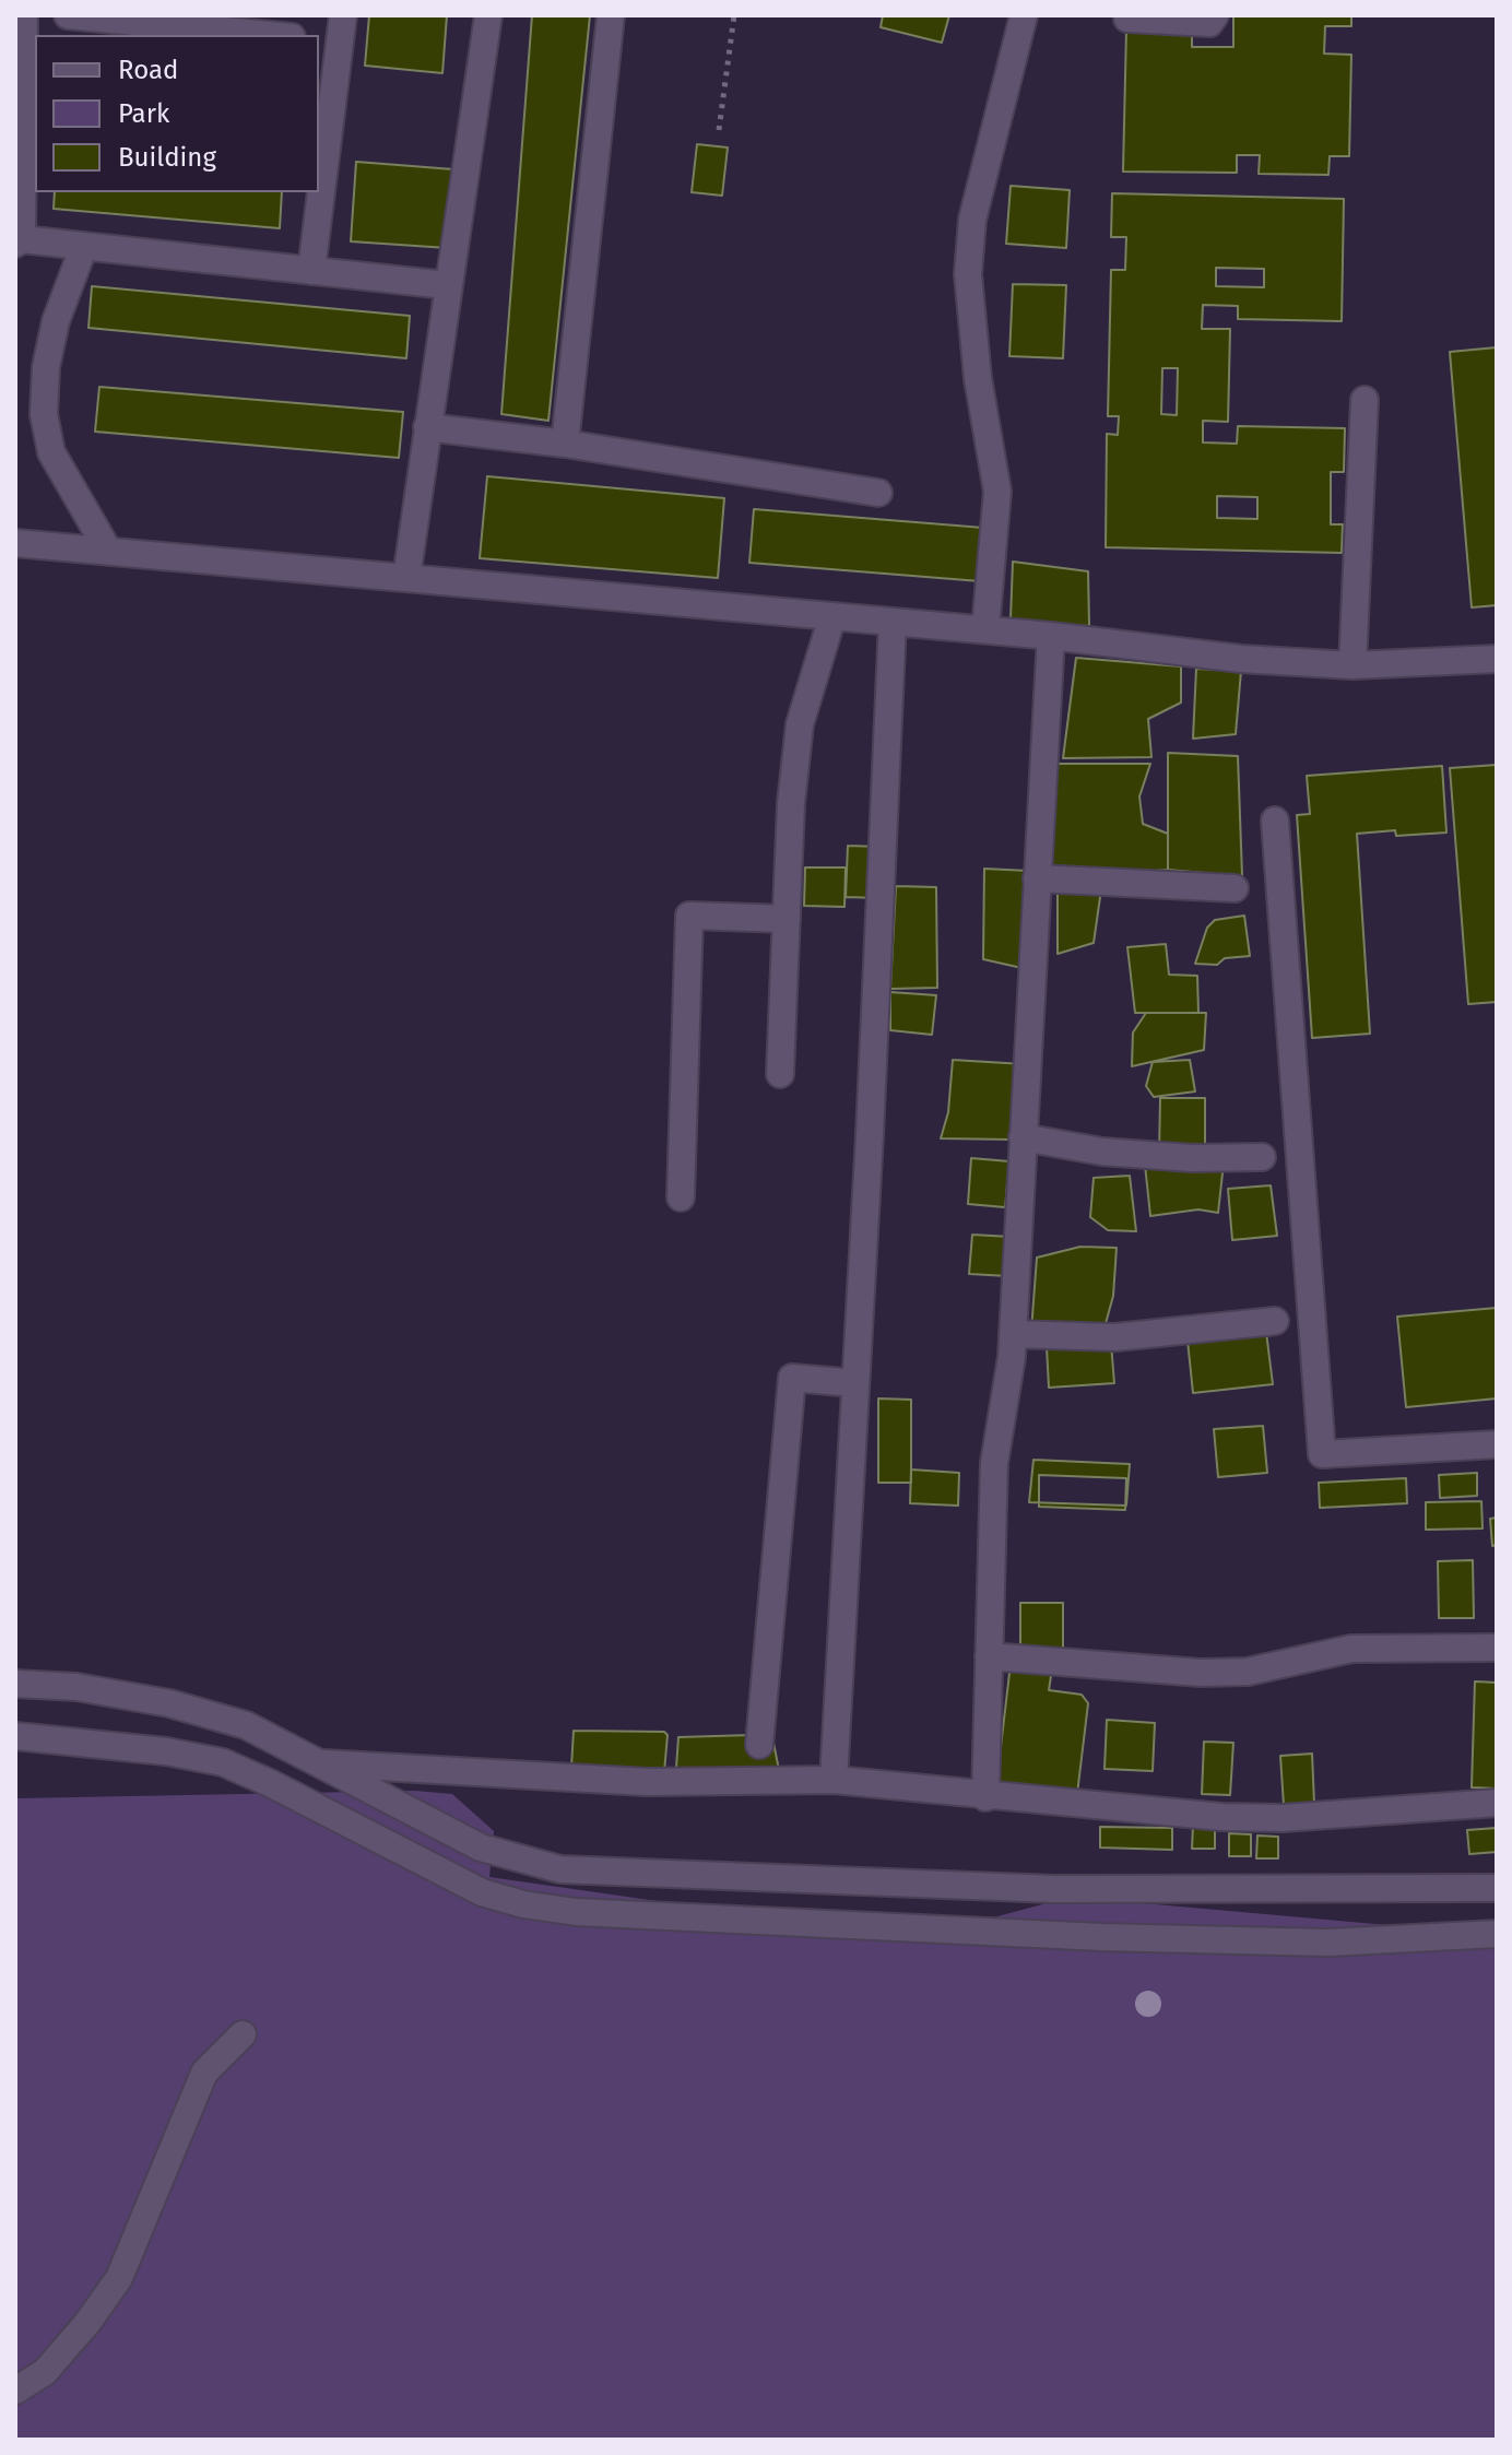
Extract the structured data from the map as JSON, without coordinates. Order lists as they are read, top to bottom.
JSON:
{
  "legend": ["Road", "Park", "Building"]
}
